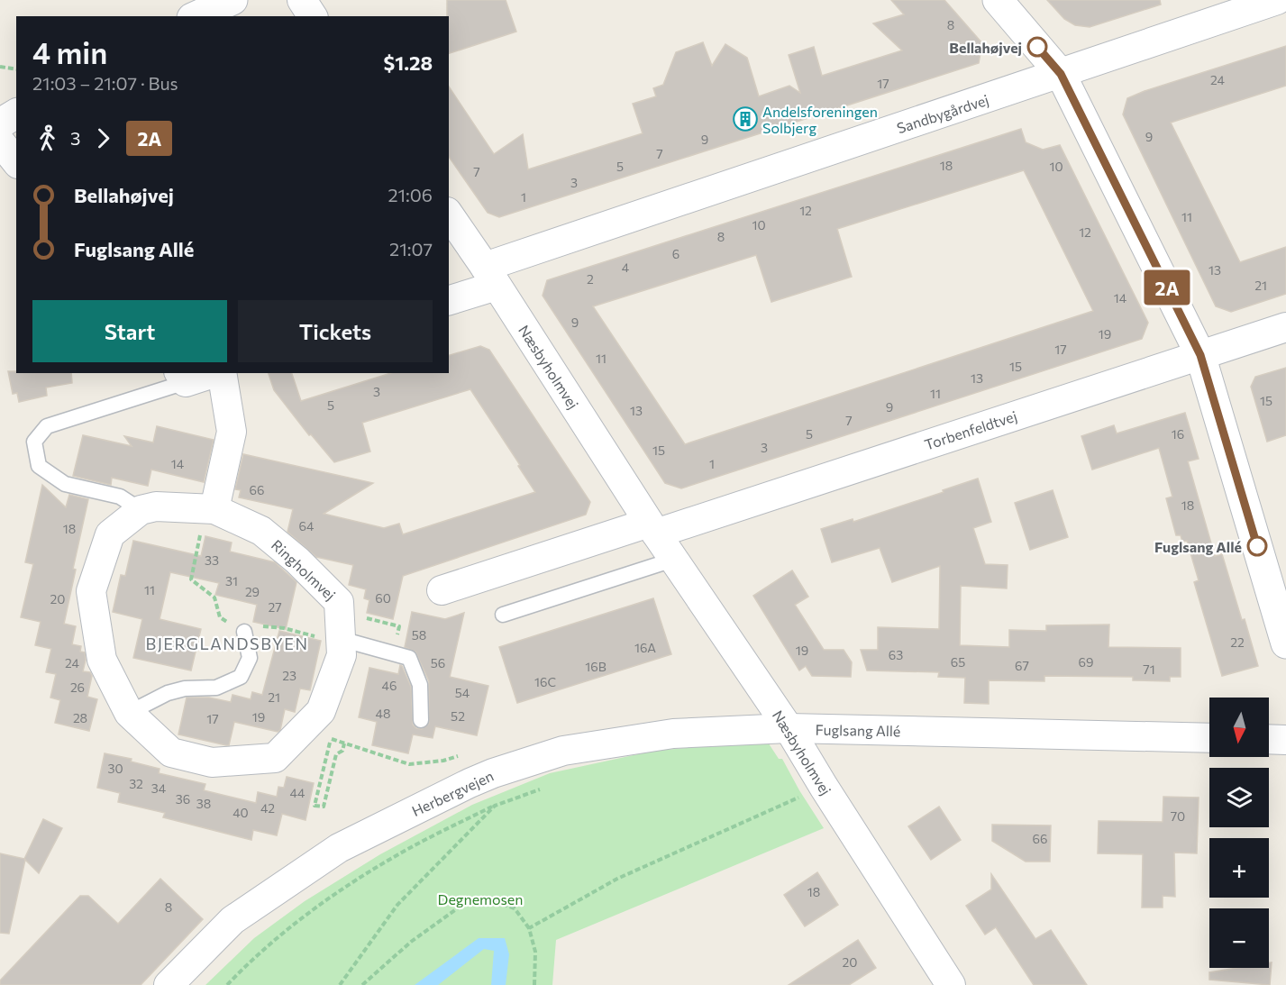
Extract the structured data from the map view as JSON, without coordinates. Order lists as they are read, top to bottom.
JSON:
{
  "streets": {
    "street": [
      "Sandbygårdvej",
      "Næsbyholmvej",
      "Torbenfeldtvej",
      "Ringholmvej",
      "Fuglsang Allé",
      "Herbergvejen"
    ]
  },
  "crossings": [
    ["Sandbygårdvej", "Næsbyholmvej"],
    ["Næsbyholmvej", "Torbenfeldtvej"],
    ["Næsbyholmvej", "Fuglsang Allé"],
    ["Næsbyholmvej", "Herbergvejen"],
    ["Fuglsang Allé", "Herbergvejen"]
  ],
  "districts": ["BJERGLANDSBYEN"],
  "parks": ["Degnemosen"],
  "places": {
    "other": ["Bellahøjvej", "Fuglsang Allé"],
    "building": ["Andelsforeningen Solbjerg"]
  },
  "lines": ["bus line 2A"],
  "house_numbers": [
    "8",
    "24",
    "17",
    "9",
    "9",
    "7",
    "18",
    "5",
    "10",
    "7",
    "3",
    "1",
    "12",
    "11",
    "10",
    "12",
    "8",
    "6",
    "4",
    "13",
    "2",
    "21",
    "14",
    "9",
    "19",
    "17",
    "11",
    "15",
    "13",
    "3",
    "11",
    "15",
    "5",
    "9",
    "13",
    "7",
    "5",
    "16",
    "3",
    "15",
    "14",
    "1",
    "66",
    "18",
    "64",
    "18",
    "33",
    "31",
    "11",
    "29",
    "60",
    "20",
    "27",
    "58",
    "22",
    "16A",
    "19",
    "63",
    "65",
    "69",
    "24",
    "56",
    "67",
    "16B",
    "71",
    "23",
    "16C",
    "46",
    "26",
    "54",
    "21",
    "48",
    "52",
    "19",
    "28",
    "17",
    "30",
    "32",
    "34",
    "44",
    "36",
    "38",
    "42",
    "40",
    "70",
    "66",
    "18",
    "8",
    "20"
  ],
  "north": "bottom",
  "page": {
    "on_map": "2A",
    "heading": ["4 min", "21:03 – 21:07 · Bus", "$1.28"],
    "legs": ["3", "2A"],
    "list": [
      {
        "name": "Bellahøjvej",
        "value": "21:06"
      },
      {
        "name": "Fuglsang Allé",
        "value": "21:07"
      }
    ],
    "buttons": ["Start", "Tickets"],
    "map_buttons": ["+", "−"]
  }
}
